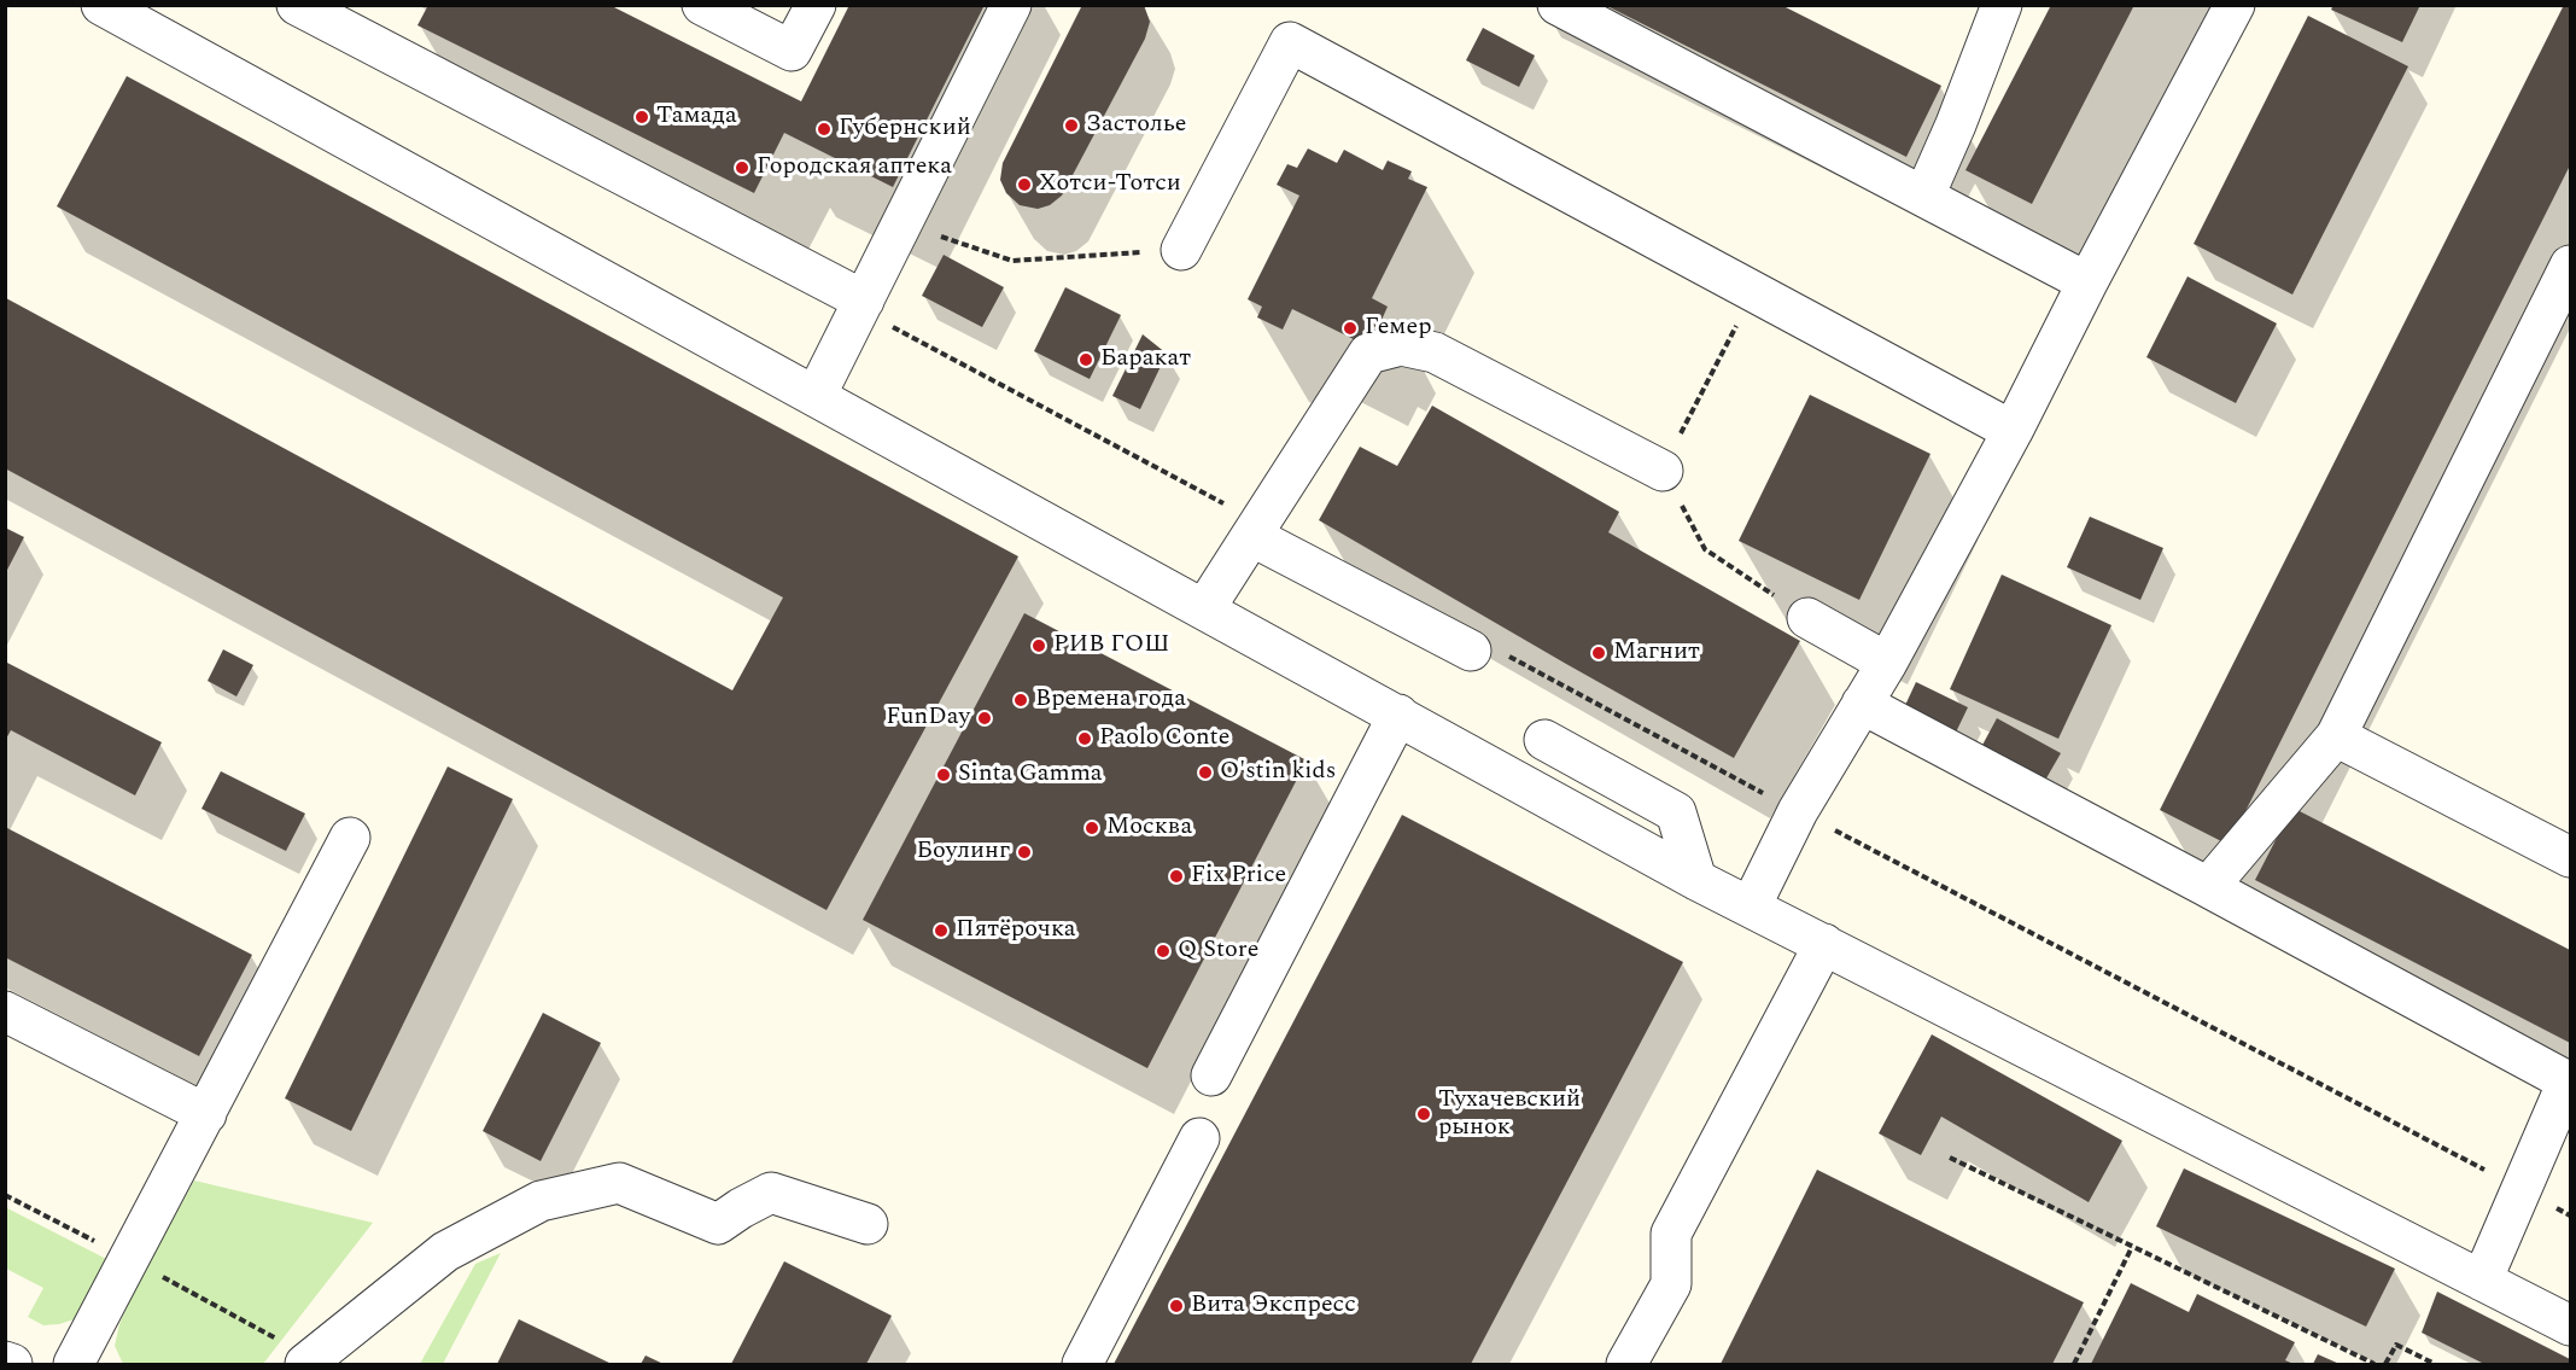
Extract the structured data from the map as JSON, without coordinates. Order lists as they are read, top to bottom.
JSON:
{
  "places": [
    "Тамада",
    "Застолье",
    "Губернский",
    "Городская аптека",
    "Хотси-Тотси",
    "Гемер",
    "Баракат",
    "РИВ ГОШ",
    "Магнит",
    "Времена года",
    "FunDay",
    "Paolo Conte",
    "O'stin kids",
    "Sinta Gamma",
    "Москва",
    "Боулинг",
    "Fix Price",
    "Пятёрочка",
    "Q Store",
    "Тухачевский рынок",
    "Вита Экспресс"
  ]
}
